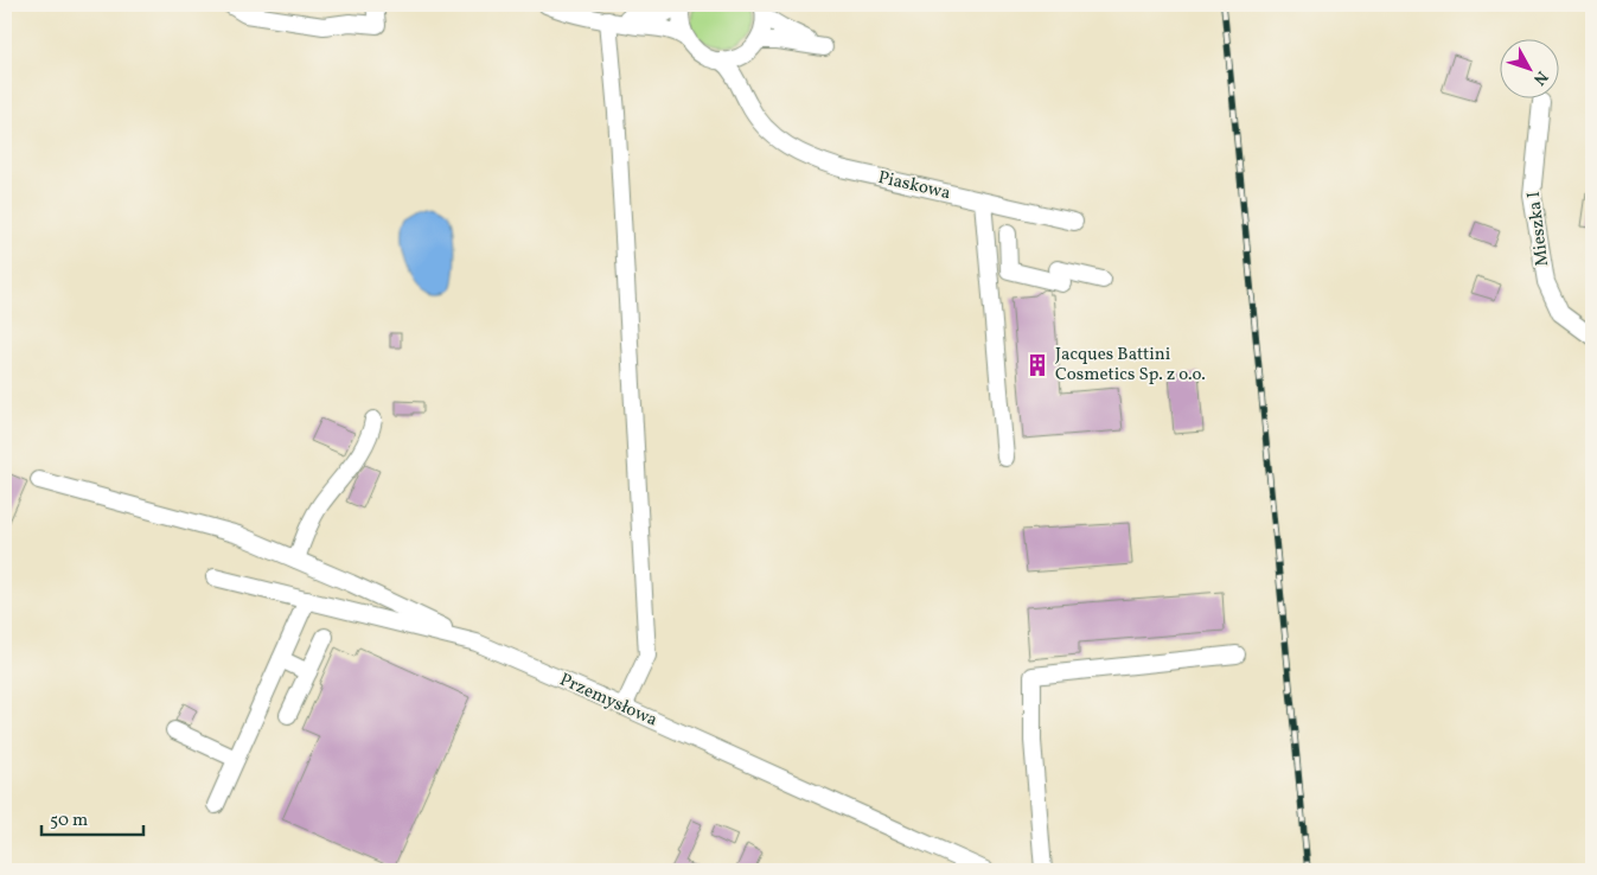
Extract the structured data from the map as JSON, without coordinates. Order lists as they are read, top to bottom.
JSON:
{
  "streets": {
    "street": ["Piaskowa", "Mieszka I", "Przemysłowa"]
  },
  "places": {
    "building": ["Jacques Battini Cosmetics Sp. z o.o."]
  },
  "scale_bar": "50 m",
  "north": "bottom right"
}
